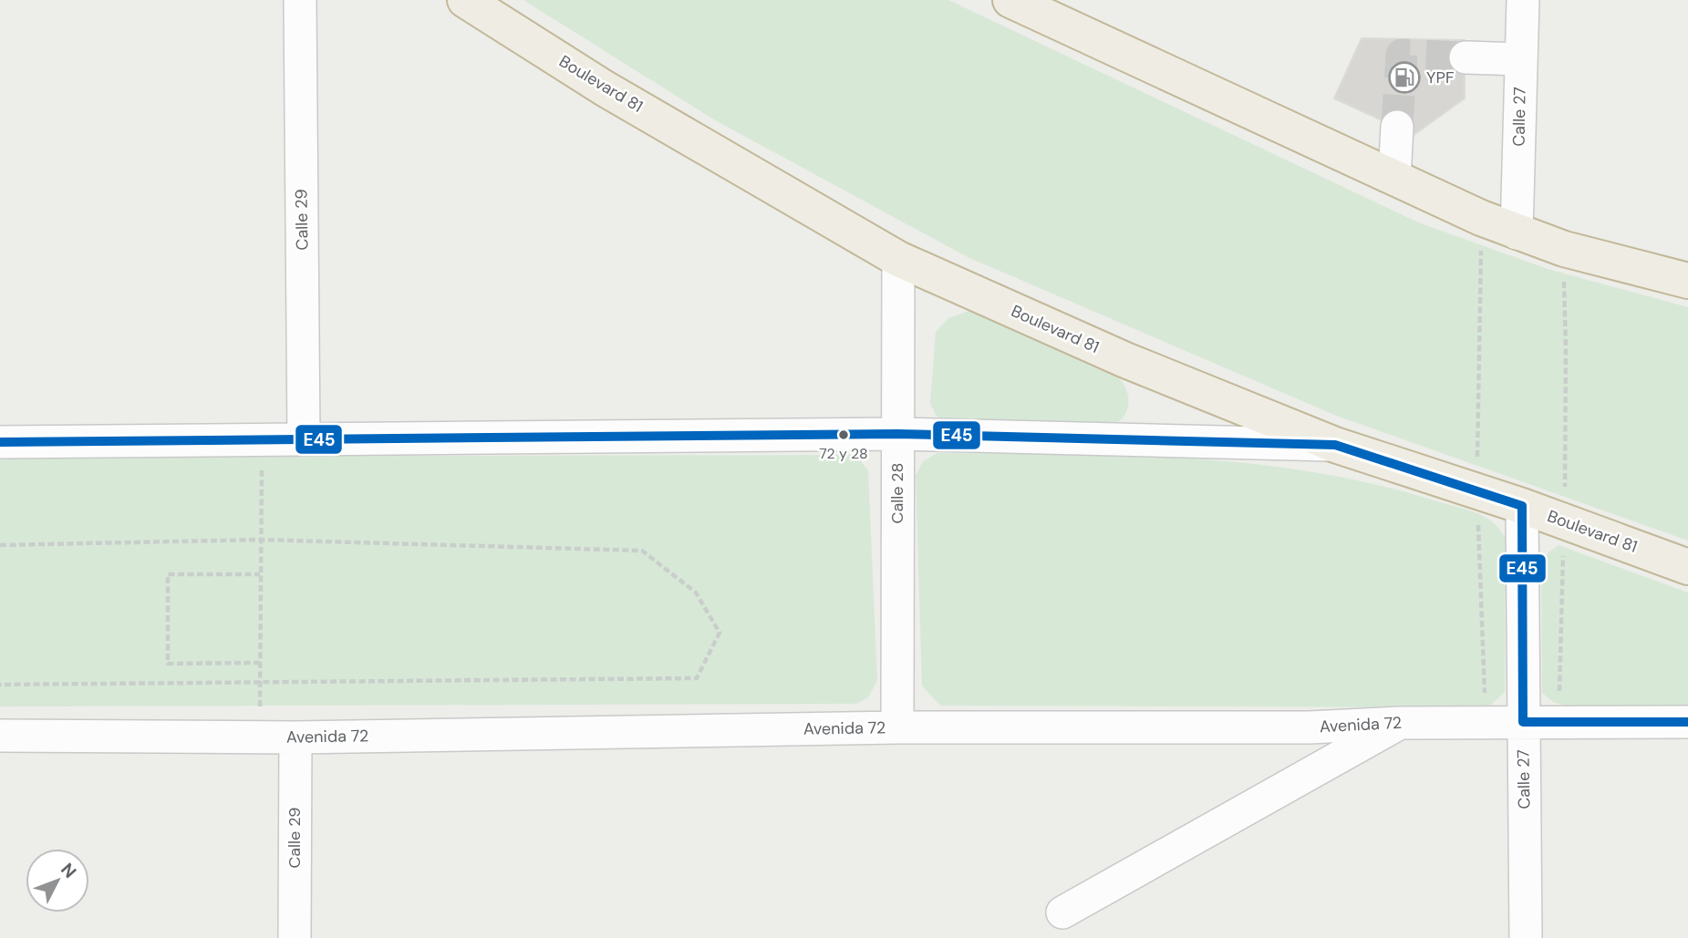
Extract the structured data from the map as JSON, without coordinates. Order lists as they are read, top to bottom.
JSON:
{
  "streets": {
    "highway": ["Boulevard 81"],
    "street": [
      "Calle 27",
      "Calle 29",
      "Calle 28",
      "Avenida 72"
    ]
  },
  "crossings": [
    ["Boulevard 81", "Calle 27"],
    ["Boulevard 81", "Calle 28"],
    ["Calle 27", "Avenida 72"],
    ["Calle 29", "Avenida 72"],
    ["Calle 28", "Avenida 72"]
  ],
  "places": {
    "fuel station": ["YPF"],
    "other": ["72 y 28"]
  },
  "lines": ["transit line E45"],
  "north": "top right"
}
